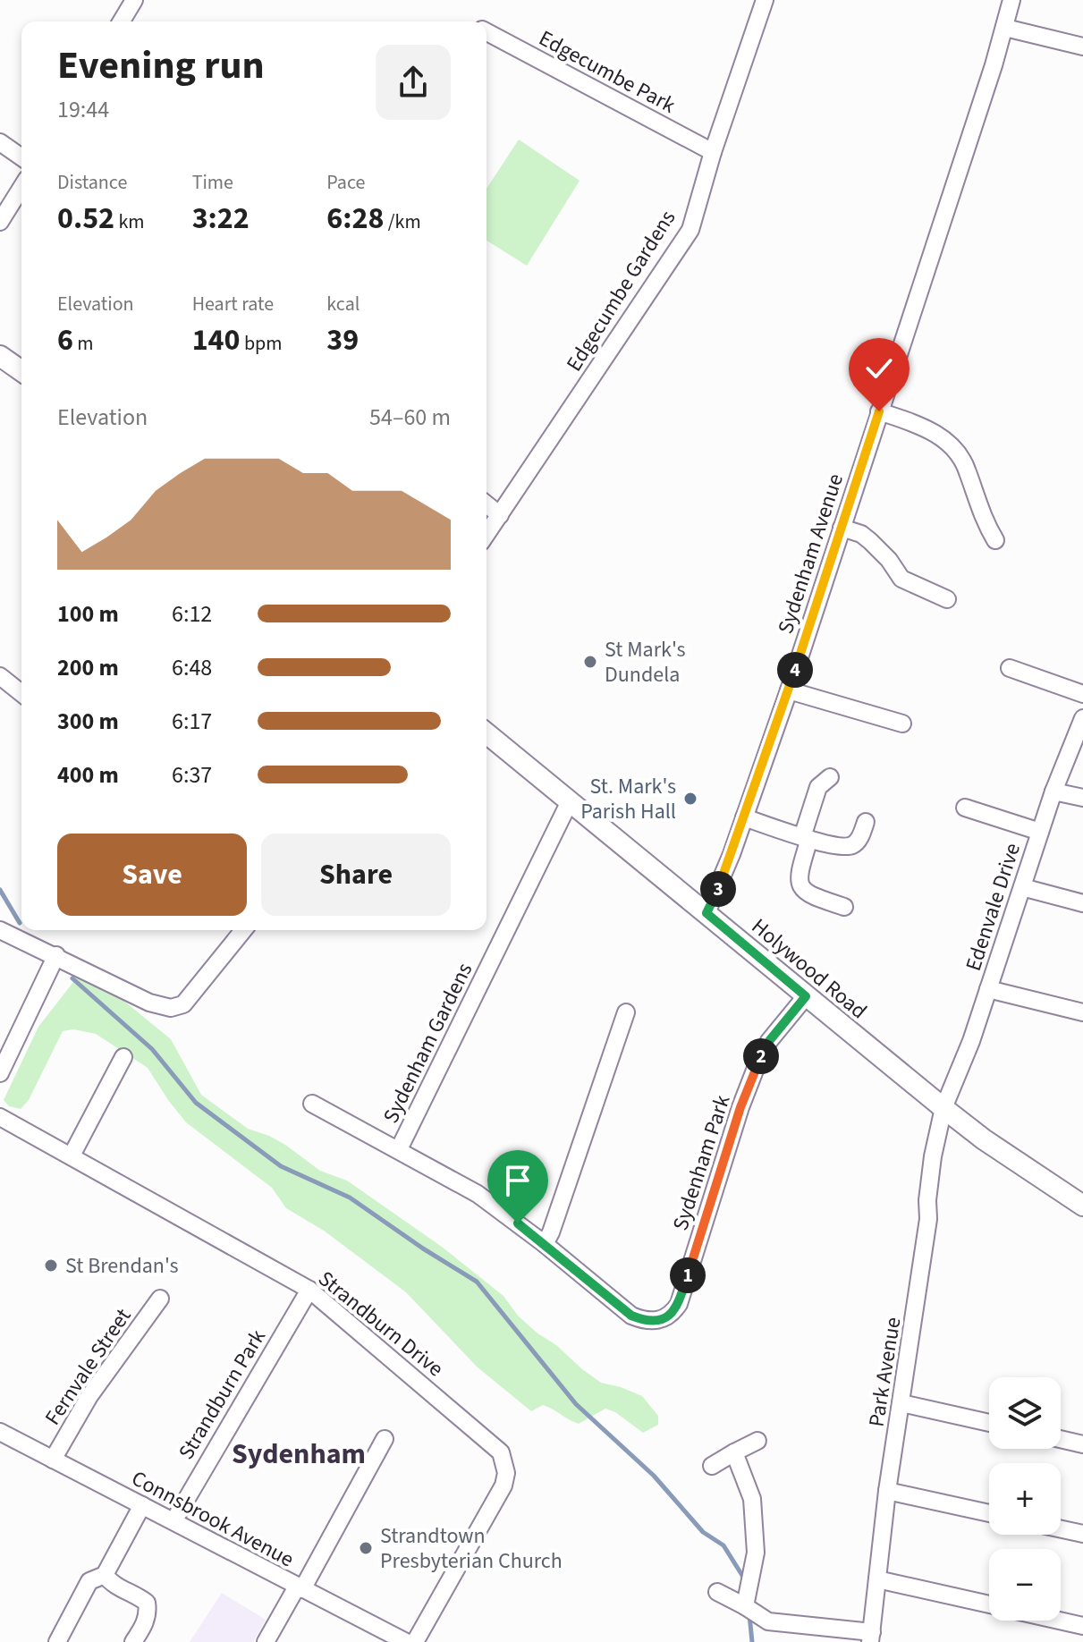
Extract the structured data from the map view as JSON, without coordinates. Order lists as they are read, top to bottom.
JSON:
{
  "streets": {
    "main road": ["Holywood Road"],
    "street": [
      "Edgecumbe Park",
      "Edgecumbe Gardens",
      "Sydenham Avenue",
      "Edenvale Drive",
      "Sydenham Gardens",
      "Sydenham Park",
      "Strandburn Drive",
      "Fernvale Street",
      "Park Avenue",
      "Strandburn Park",
      "Connsbrook Avenue"
    ]
  },
  "crossings": [
    ["Edgecumbe Park", "Edgecumbe Gardens"],
    ["Sydenham Avenue", "Holywood Road"],
    ["Edenvale Drive", "Holywood Road"],
    ["Edenvale Drive", "Park Avenue"],
    ["Holywood Road", "Sydenham Gardens"],
    ["Holywood Road", "Sydenham Park"],
    ["Holywood Road", "Park Avenue"],
    ["Sydenham Gardens", "Sydenham Park"],
    ["Strandburn Drive", "Strandburn Park"],
    ["Fernvale Street", "Connsbrook Avenue"],
    ["Strandburn Park", "Connsbrook Avenue"]
  ],
  "districts": ["Sydenham"],
  "places": [
    "St Mark's Dundela",
    "St. Mark's Parish Hall",
    "St Brendan's",
    "Strandtown Presbyterian Church"
  ],
  "page": {
    "heading": ["Evening run", "19:44"],
    "stats": [
      ["Distance", "0.52 km"],
      ["Time", "3:22"],
      ["Pace", "6:28 /km"],
      ["Elevation", "6 m"],
      ["Heart rate", "140 bpm"],
      ["kcal", "39"]
    ],
    "chart": ["Elevation", "54–60 m"],
    "list": [
      {
        "name": "100 m",
        "note": "6:12"
      },
      {
        "name": "200 m",
        "note": "6:48"
      },
      {
        "name": "300 m",
        "note": "6:17"
      },
      {
        "name": "400 m",
        "note": "6:37"
      }
    ],
    "pins": [
      "4",
      "3",
      "2",
      "1"
    ],
    "buttons": ["Save", "Share"],
    "map_buttons": ["+", "−"]
  }
}
